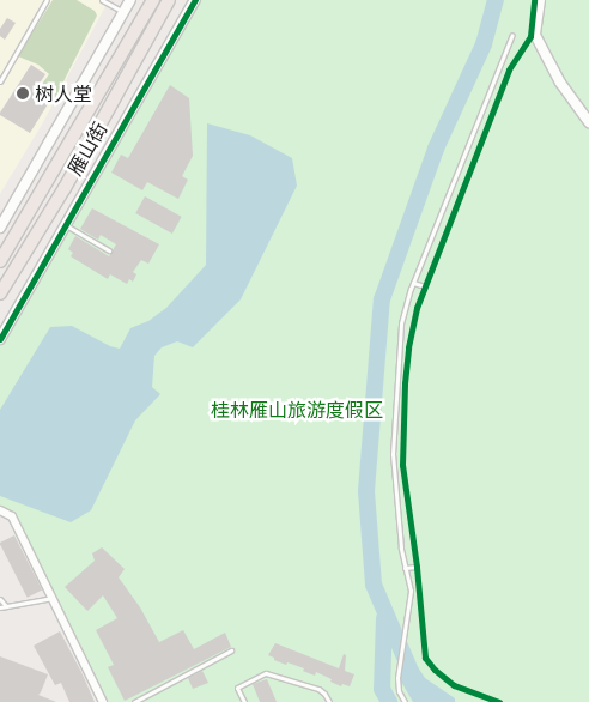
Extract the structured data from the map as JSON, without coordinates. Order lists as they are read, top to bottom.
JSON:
{
  "streets": {
    "highway": ["雁山街"]
  },
  "parks": ["桂林雁山旅游度假区"],
  "places": ["树人堂"]
}
